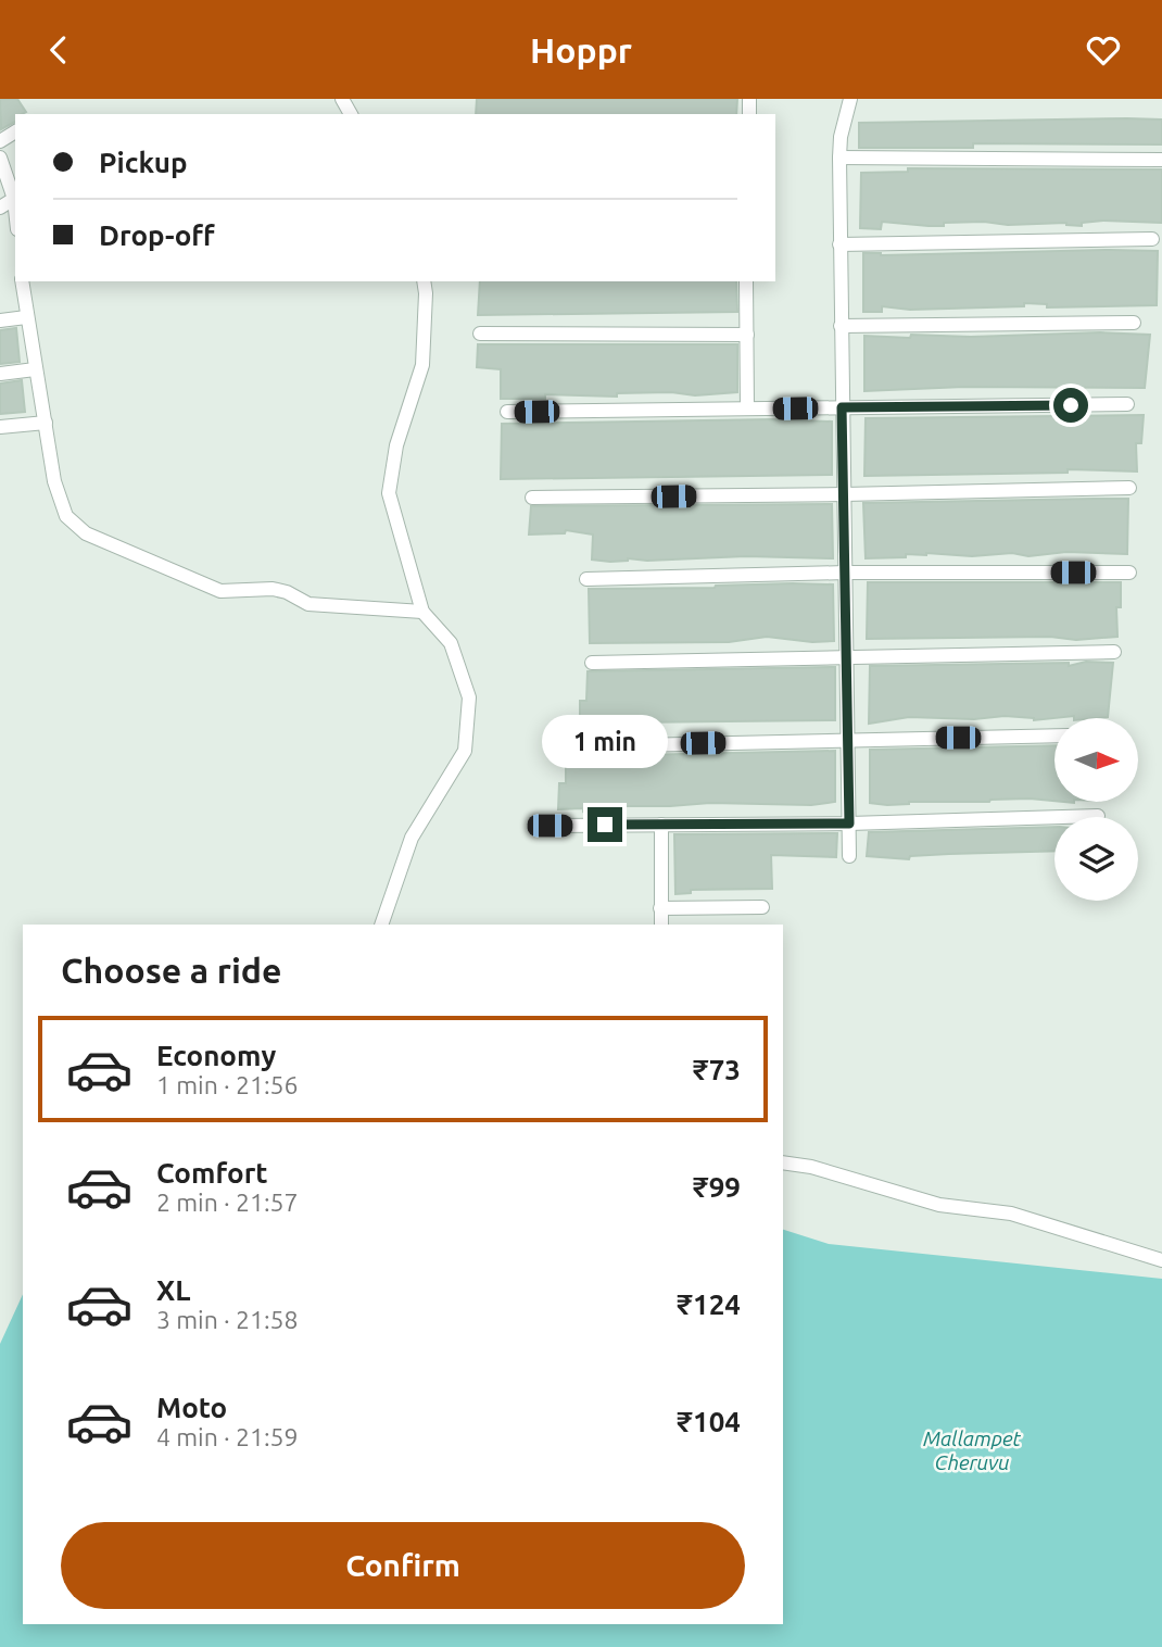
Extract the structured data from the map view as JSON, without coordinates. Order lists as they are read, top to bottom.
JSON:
{
  "water": ["Mallampet Cheruvu"],
  "north": "right",
  "page": {
    "header": "Hoppr",
    "banner": ["Pickup", "Drop-off"],
    "bubble": "1 min",
    "heading": "Choose a ride",
    "list": [
      {
        "name": "Economy",
        "note": "1 min · 21:56",
        "value": "₹73"
      },
      {
        "name": "Comfort",
        "note": "2 min · 21:57",
        "value": "₹99"
      },
      {
        "name": "XL",
        "note": "3 min · 21:58",
        "value": "₹124"
      },
      {
        "name": "Moto",
        "note": "4 min · 21:59",
        "value": "₹104"
      }
    ],
    "buttons": "Confirm"
  }
}
